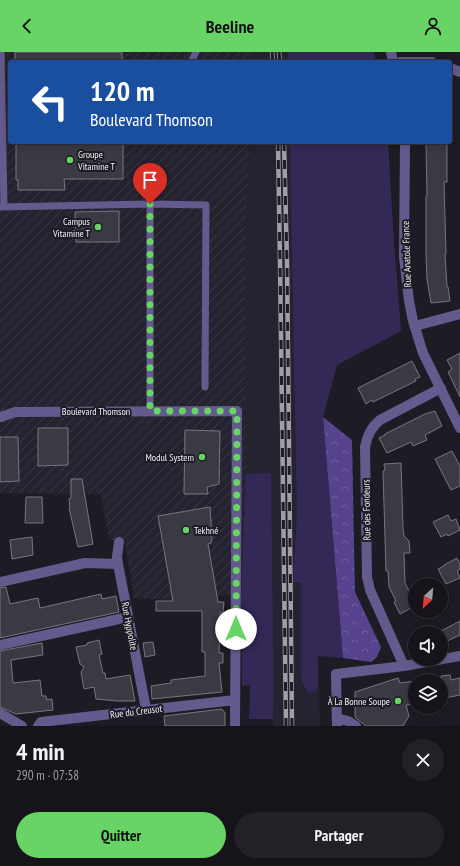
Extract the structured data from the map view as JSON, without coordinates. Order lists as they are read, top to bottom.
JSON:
{
  "streets": {
    "street": [
      "Rue Anatole France",
      "Boulevard Thomson",
      "Rue des Fondeurs",
      "Rue Hyppolite",
      "Rue du Creusot"
    ]
  },
  "crossings": [
    ["Rue Anatole France", "Rue des Fondeurs"],
    ["Boulevard Thomson", "Rue du Creusot"],
    ["Rue Hyppolite", "Rue du Creusot"]
  ],
  "places": [
    "Groupe Vitamine T",
    "Campus Vitamine T",
    "Modul System",
    "Tekhné",
    "À La Bonne Soupe"
  ],
  "north": "bottom left",
  "page": {
    "header": "Beeline",
    "turn": ["120 m", "Boulevard Thomson"],
    "heading": ["4 min", "290 m · 07:58"],
    "buttons": ["Quitter", "Partager"]
  }
}
